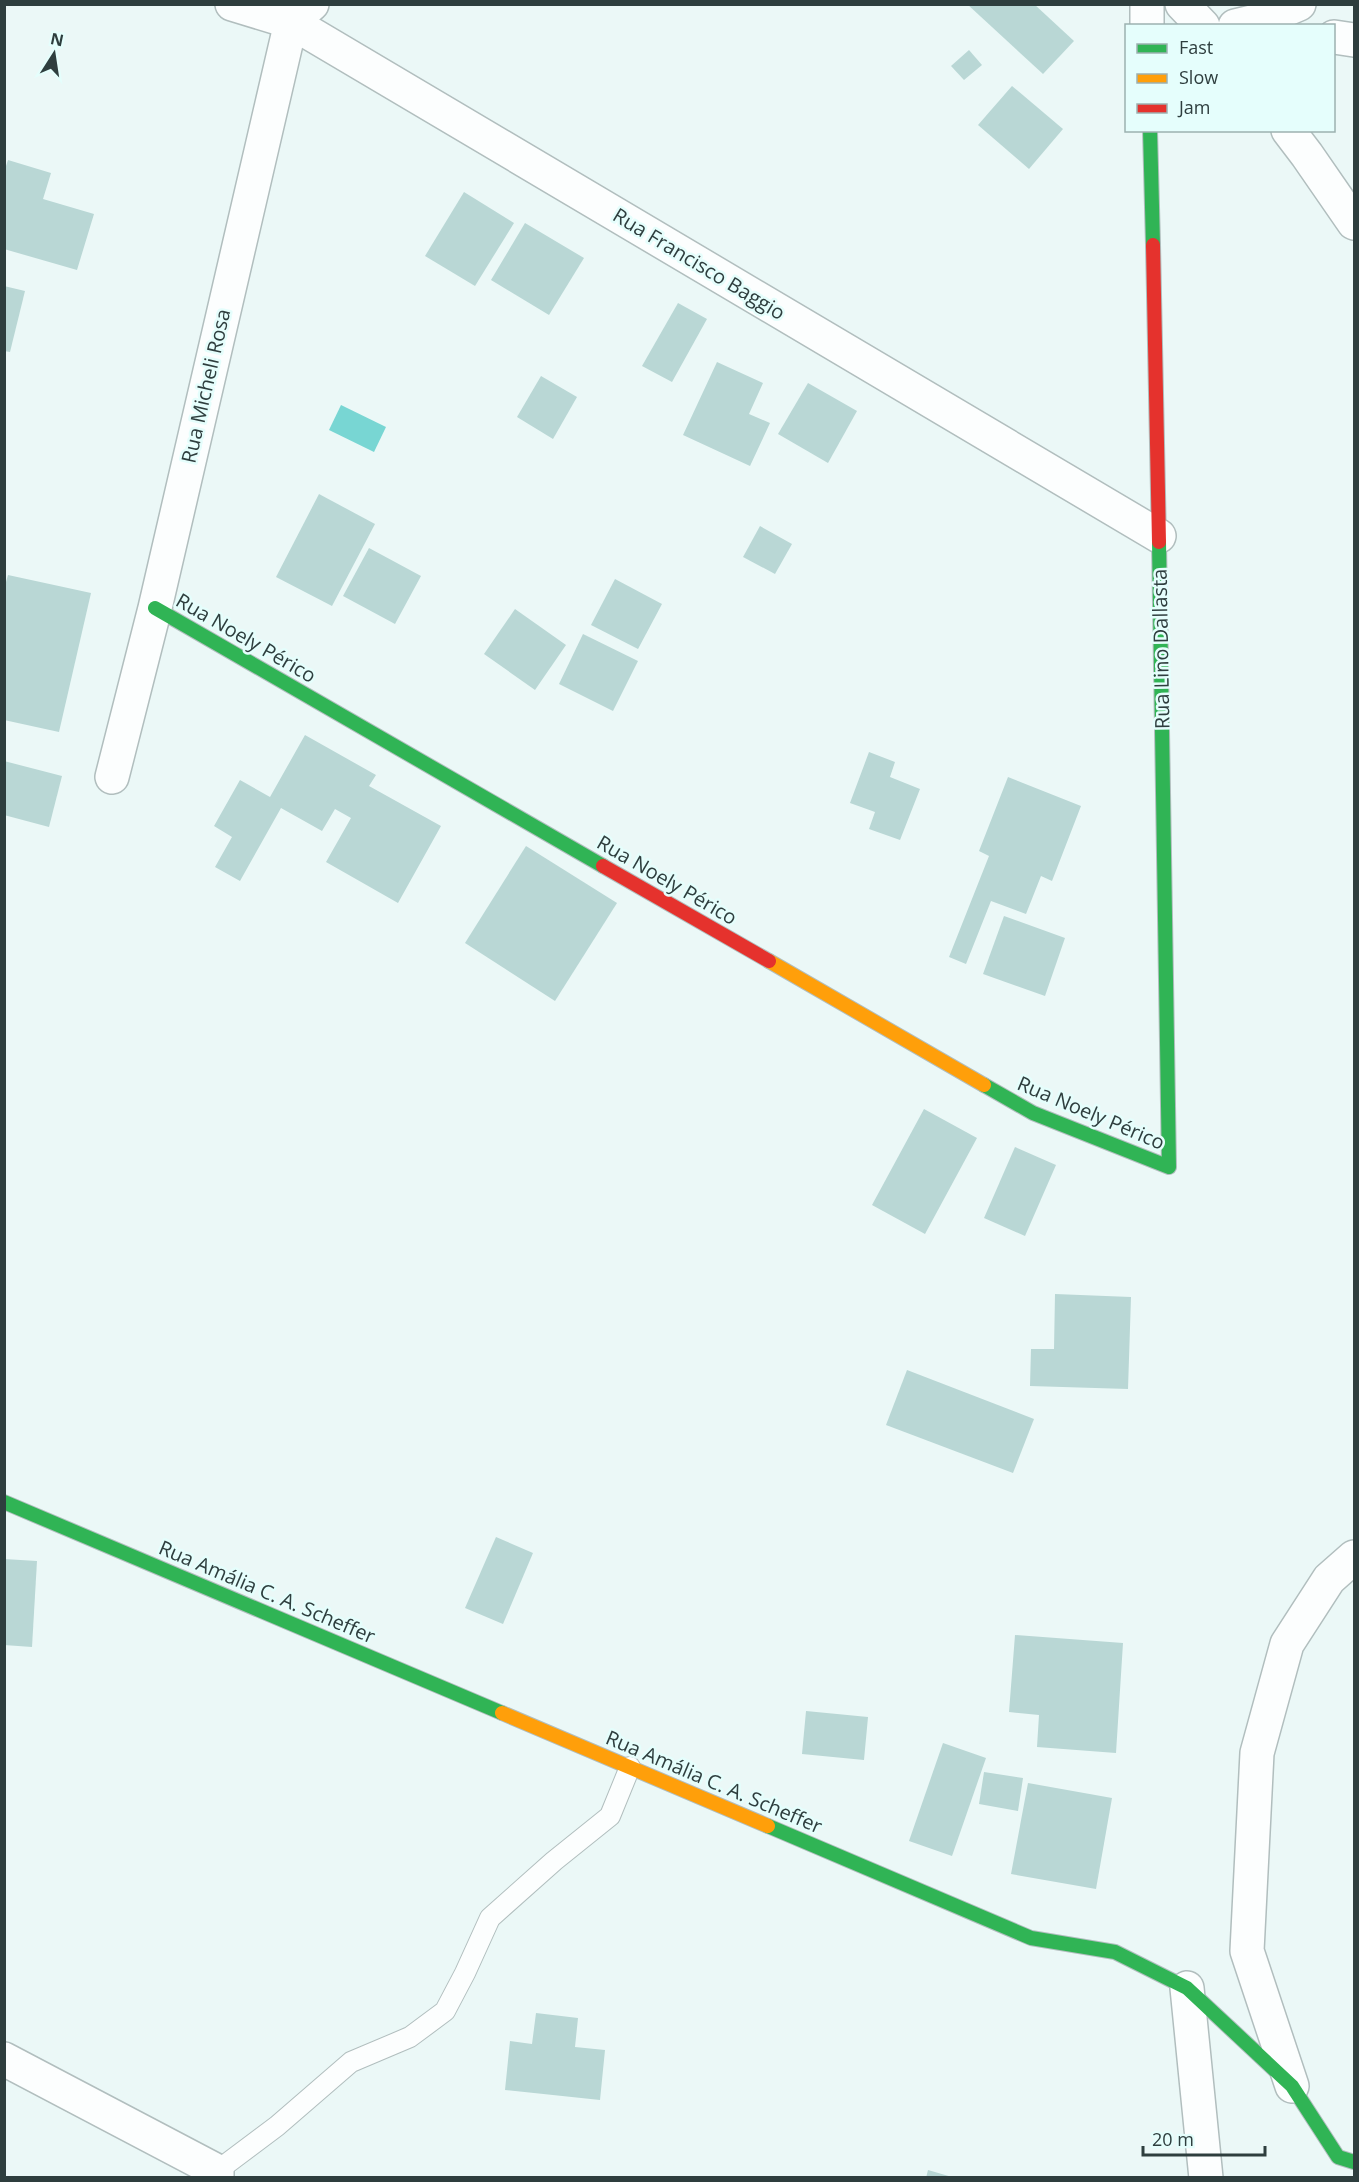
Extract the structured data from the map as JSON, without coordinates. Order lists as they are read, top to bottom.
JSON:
{
  "streets": {
    "street": [
      "Rua Francisco Baggio",
      "Rua Micheli Rosa",
      "Rua Noely Périco",
      "Rua Lino Dallasta",
      "Rua Amália C. A. Scheffer"
    ]
  },
  "crossings": [
    ["Rua Francisco Baggio", "Rua Micheli Rosa"],
    ["Rua Francisco Baggio", "Rua Lino Dallasta"],
    ["Rua Micheli Rosa", "Rua Noely Périco"],
    ["Rua Noely Périco", "Rua Lino Dallasta"]
  ],
  "legend": ["Fast", "Slow", "Jam"],
  "scale_bar": "20 m",
  "north": "top"
}
